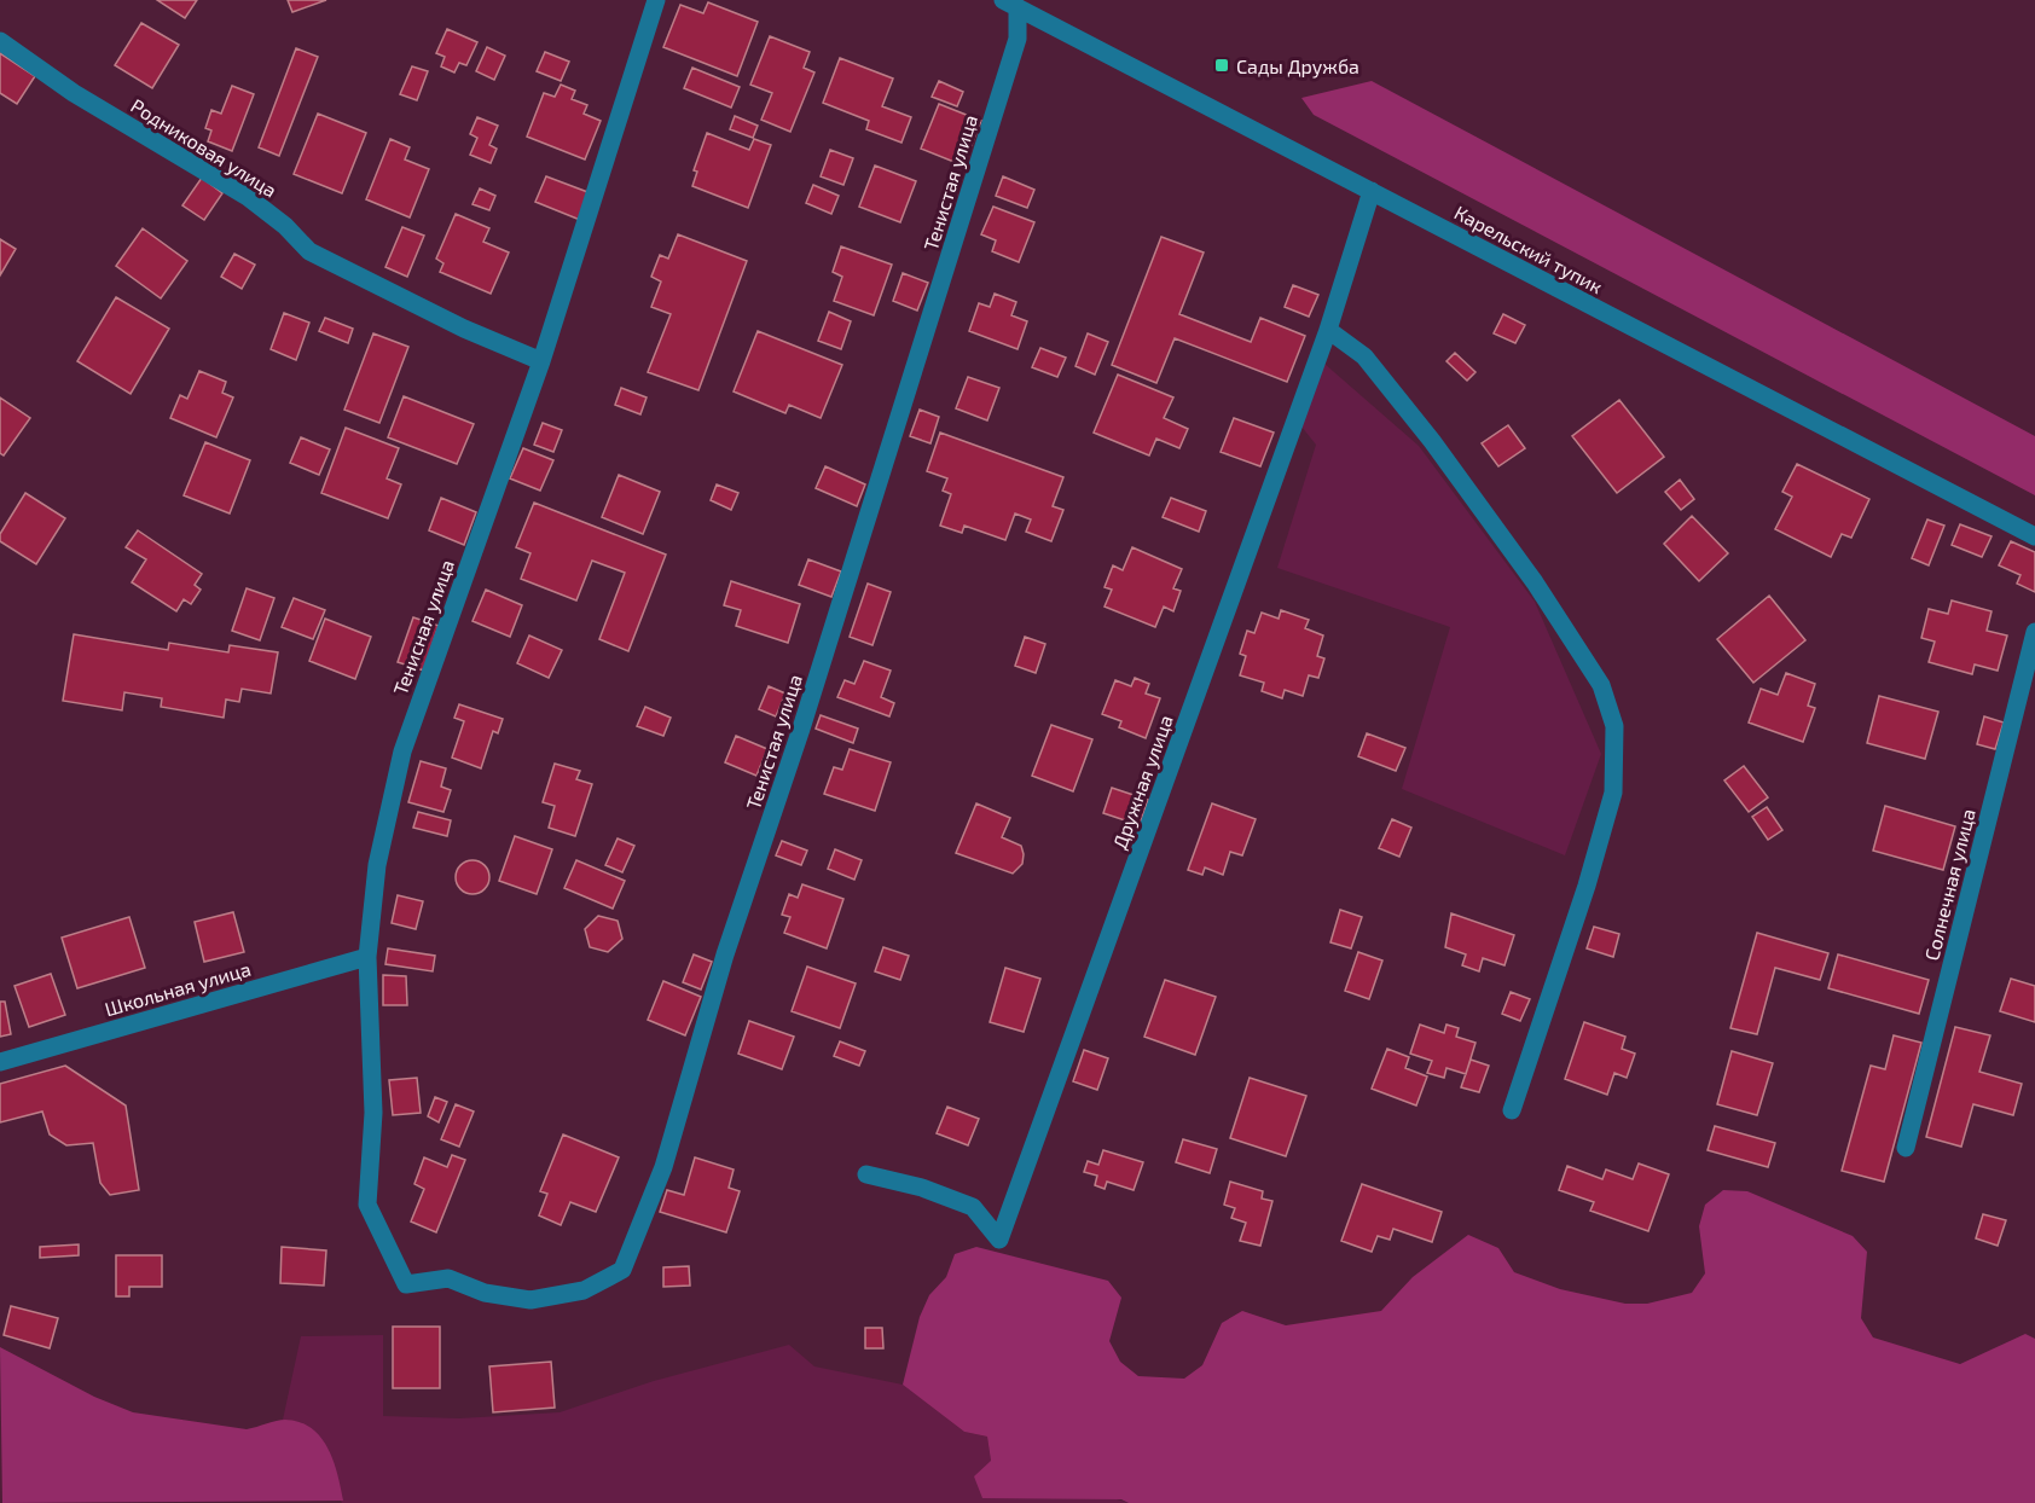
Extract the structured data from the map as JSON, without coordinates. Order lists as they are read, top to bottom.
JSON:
{
  "streets": {
    "street": [
      "Родниковая улица",
      "Тенистая улица",
      "Карельский тупик",
      "Тенисная улица",
      "Дружная улица",
      "Солнечная улица",
      "Школьная улица"
    ]
  },
  "crossings": [
    ["Родниковая улица", "Тенисная улица"],
    ["Тенистая улица", "Карельский тупик"],
    ["Тенистая улица", "Тенисная улица"],
    ["Карельский тупик", "Дружная улица"],
    ["Тенисная улица", "Школьная улица"]
  ],
  "places": {
    "transit": ["Сады Дружба"]
  }
}
